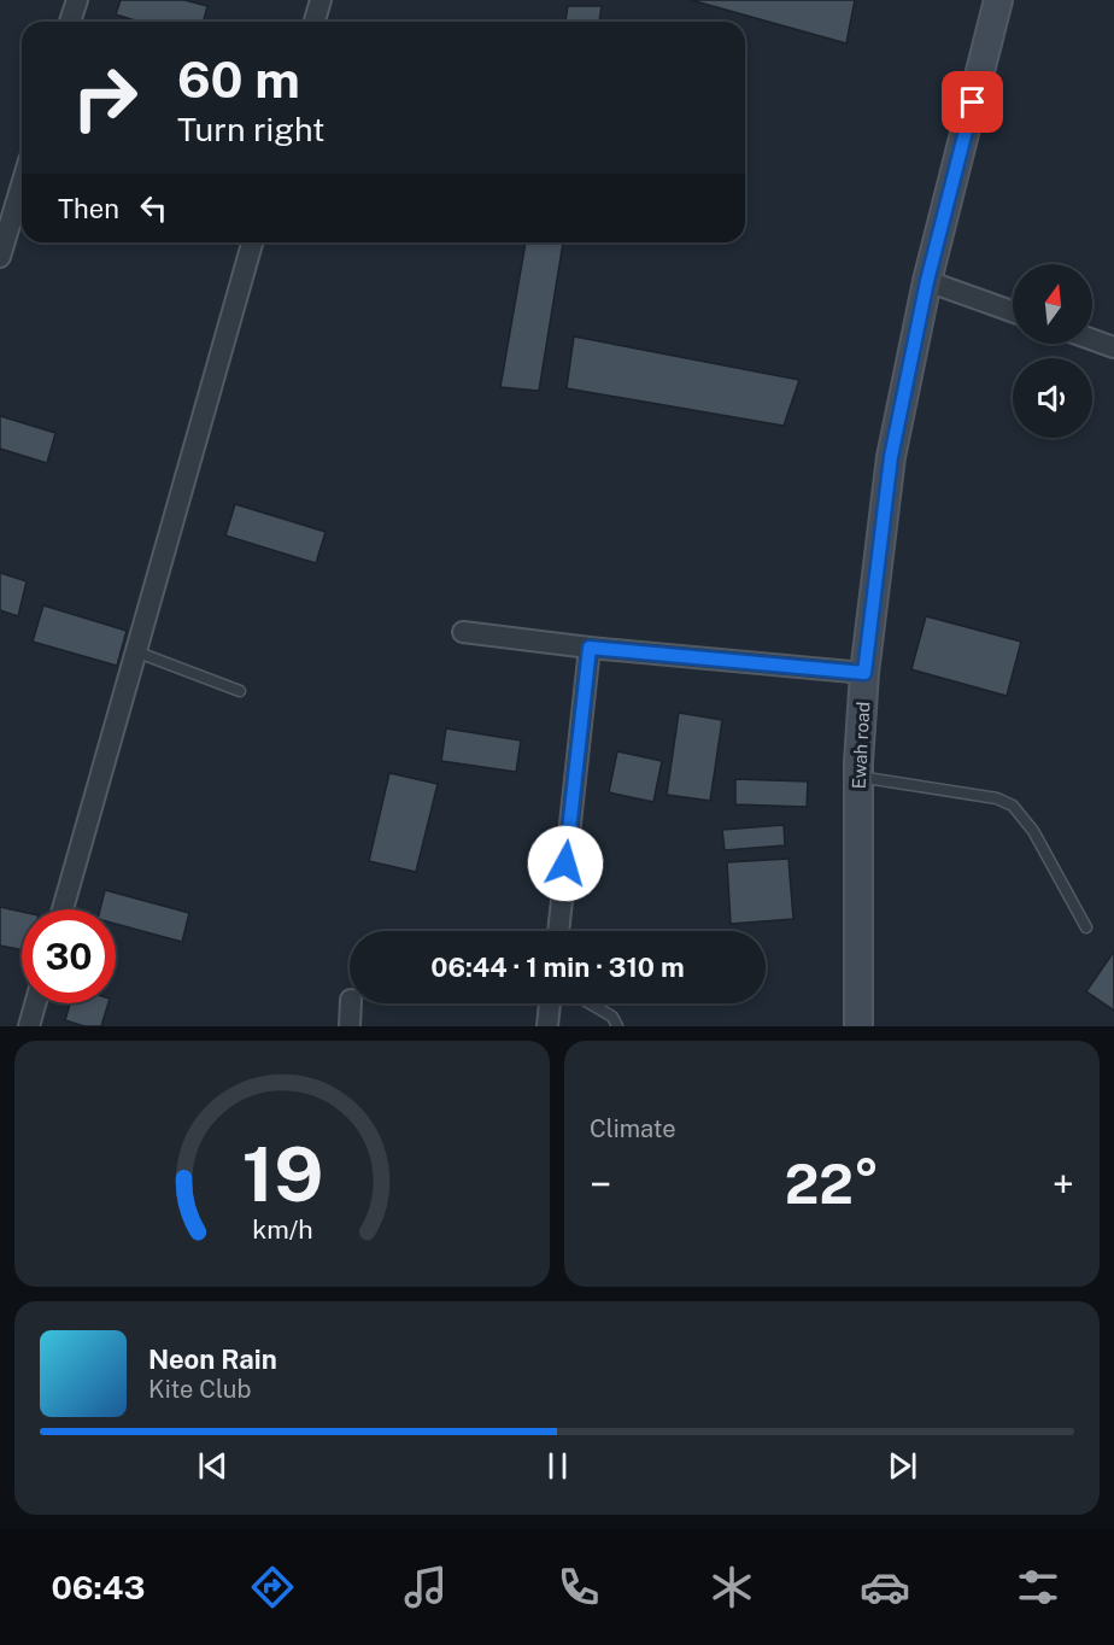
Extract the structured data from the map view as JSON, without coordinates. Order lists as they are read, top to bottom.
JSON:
{
  "streets": {
    "street": ["Ewah road"]
  },
  "north": "top",
  "page": {
    "turn": ["60 m", "Turn right"],
    "then": "Then",
    "limit": "30",
    "trip": "06:44 · 1 min · 310 m",
    "tile": "Climate",
    "heat": ["−", "22°", "+"],
    "song": ["Neon Rain", "Kite Club"],
    "tabs": "06:43",
    "gauge": ["19", "km/h"]
  }
}
